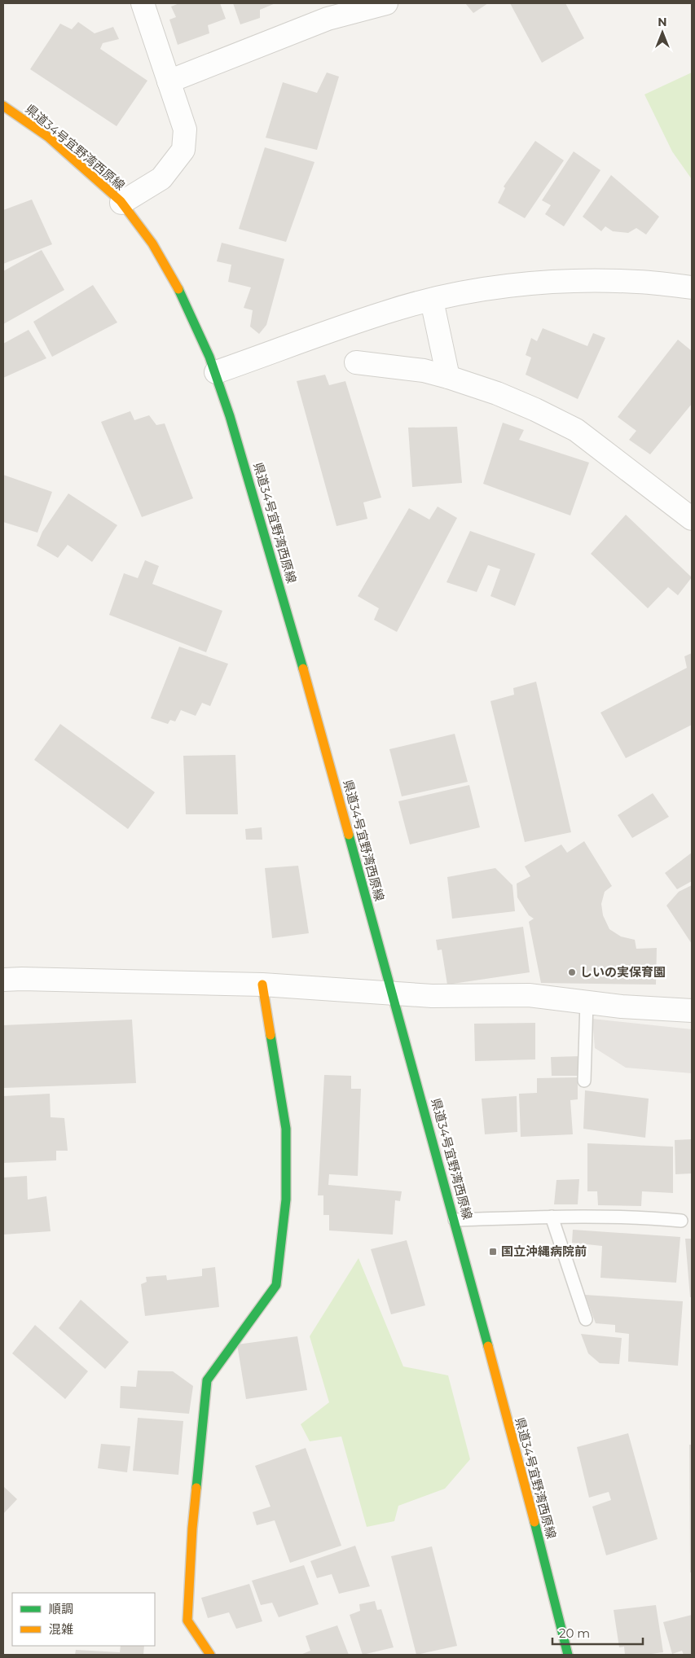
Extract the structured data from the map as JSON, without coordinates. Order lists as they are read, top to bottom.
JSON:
{
  "streets": {
    "main road": ["県道34号宜野湾西原線"]
  },
  "places": {
    "other": ["しいの実保育園"],
    "transit": ["国立沖縄病院前"]
  },
  "legend": ["順調", "混雑"],
  "scale_bar": "20 m",
  "north": "top"
}
